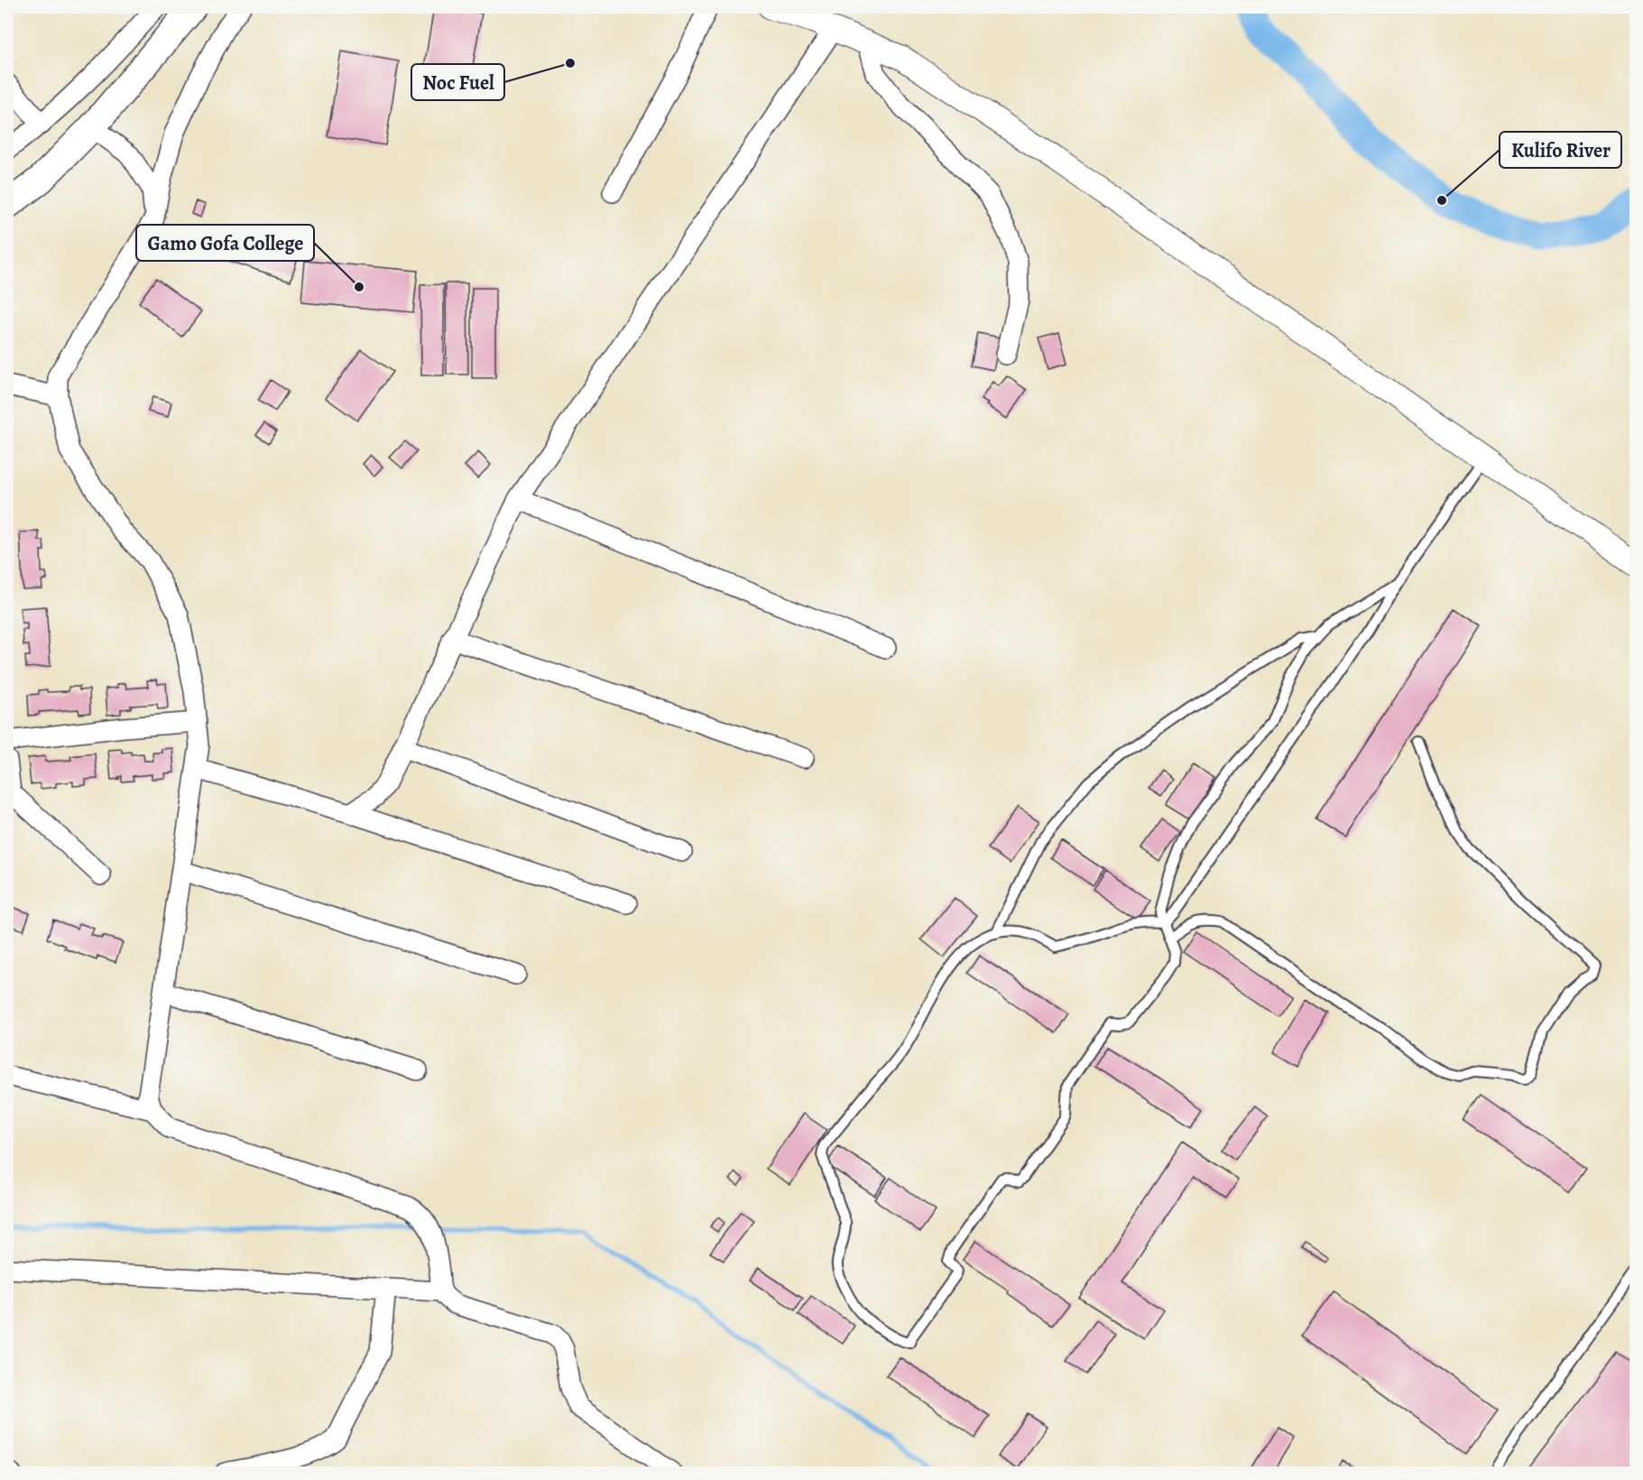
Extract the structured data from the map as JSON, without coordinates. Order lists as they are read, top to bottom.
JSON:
{
  "places": ["Noc Fuel", "Kulifo River", "Gamo Gofa College"]
}
